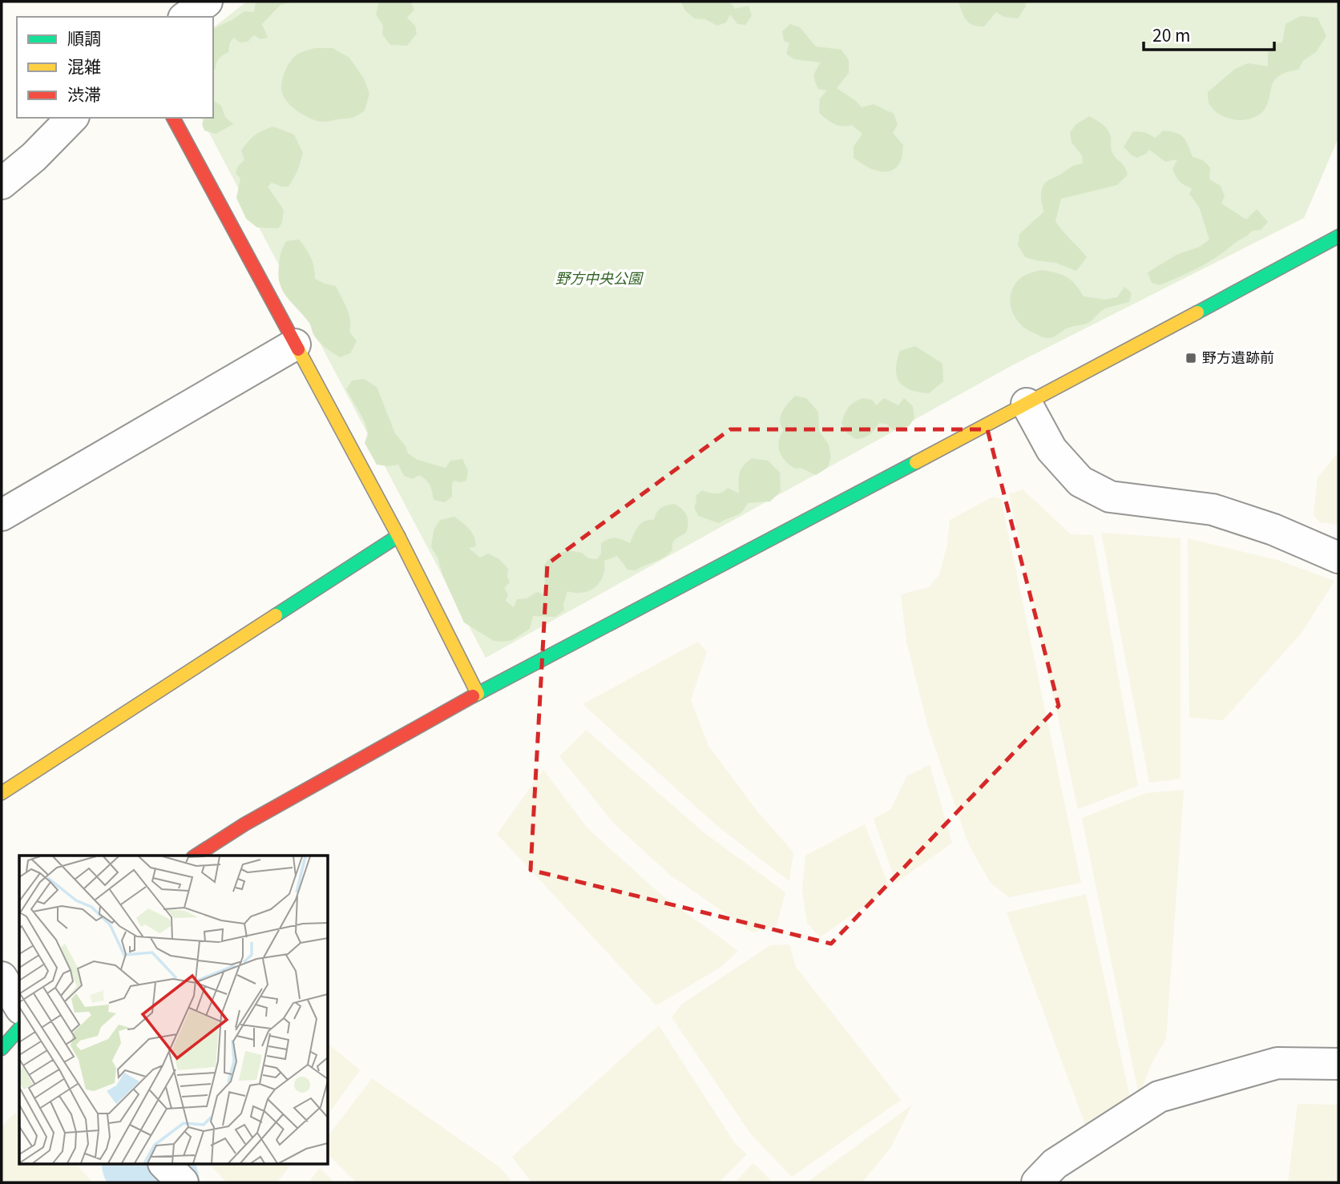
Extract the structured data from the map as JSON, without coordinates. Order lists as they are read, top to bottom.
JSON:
{
  "parks": ["野方中央公園"],
  "places": {
    "transit": ["野方遺跡前"]
  },
  "legend": ["順調", "混雑", "渋滞"],
  "scale_bar": "20 m"
}
